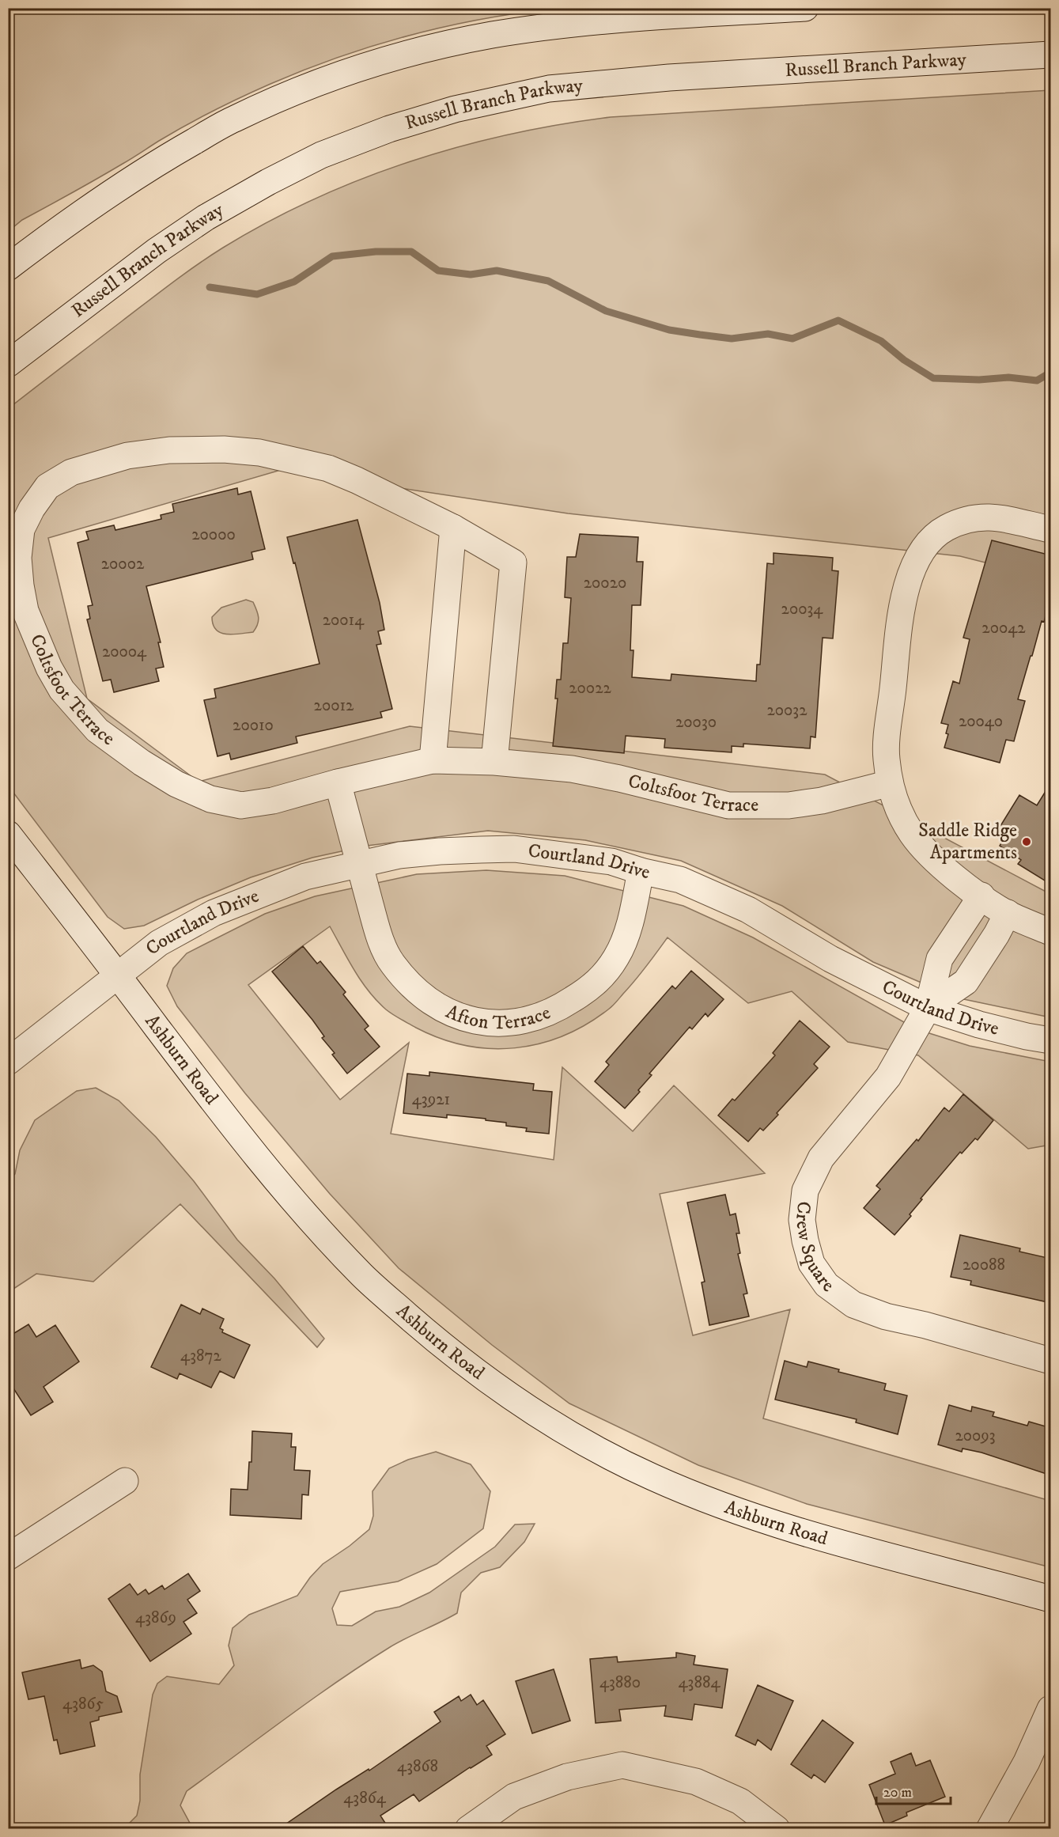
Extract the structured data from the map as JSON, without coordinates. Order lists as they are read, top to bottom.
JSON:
{
  "streets": {
    "street": [
      "Russell Branch Parkway",
      "Coltsfoot Terrace",
      "Courtland Drive",
      "Afton Terrace",
      "Ashburn Road",
      "Crew Square"
    ]
  },
  "crossings": [
    ["Courtland Drive", "Afton Terrace"],
    ["Courtland Drive", "Ashburn Road"],
    ["Courtland Drive", "Crew Square"]
  ],
  "places": ["Saddle Ridge Apartments"],
  "house_numbers": [
    "20000",
    "20002",
    "20020",
    "20034",
    "20014",
    "20042",
    "20004",
    "20022",
    "20012",
    "20032",
    "20040",
    "20030",
    "20010",
    "43921",
    "20088",
    "43872",
    "20093",
    "43869",
    "43880",
    "43884",
    "43865",
    "43868",
    "43864"
  ],
  "scale_bar": "20 m"
}
